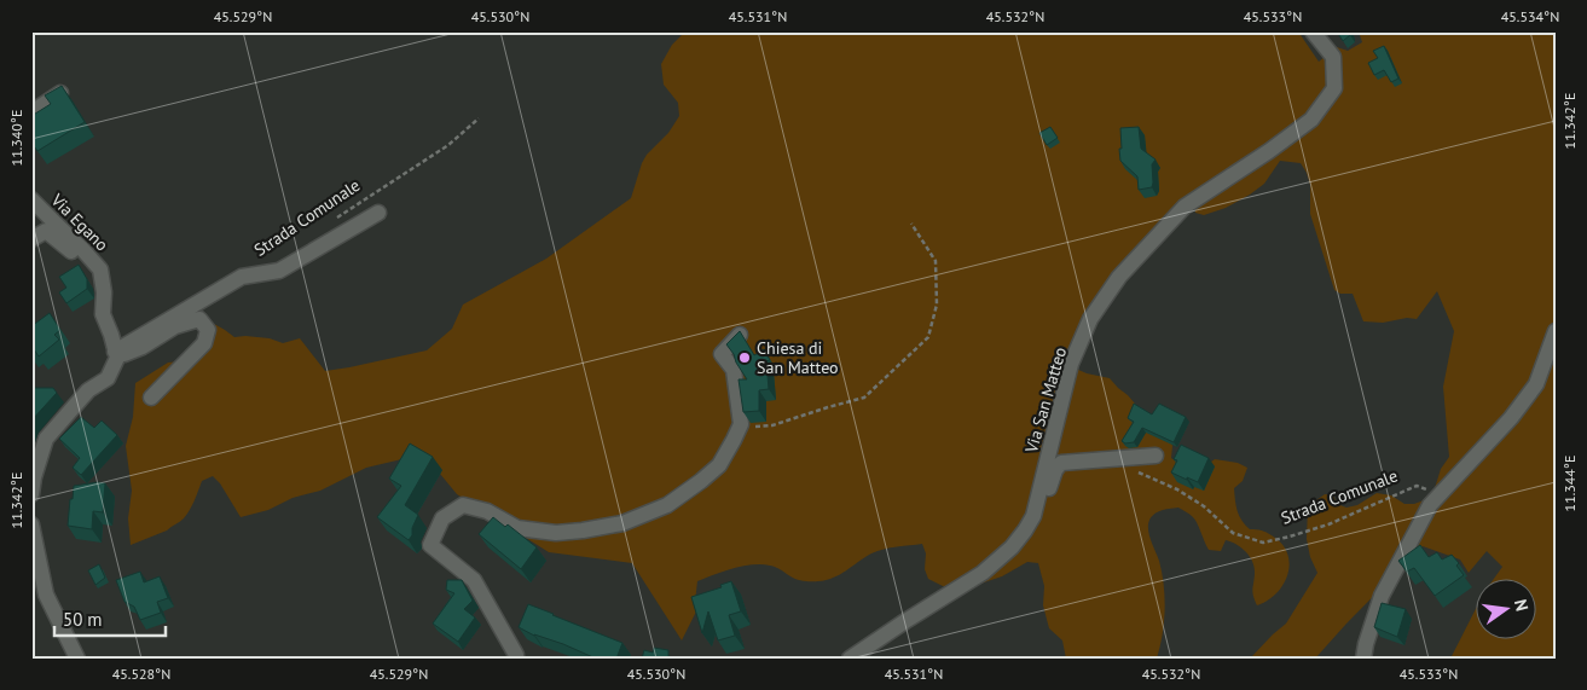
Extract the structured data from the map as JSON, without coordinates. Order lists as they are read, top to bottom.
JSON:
{
  "streets": {
    "street": ["Strada Comunale", "Via Egano", "Via San Matteo"]
  },
  "crossings": [
    ["Strada Comunale", "Via Egano"]
  ],
  "places": ["Chiesa di San Matteo"],
  "scale_bar": "50 m",
  "north": "right",
  "coordinates": [
    "45.529°N",
    "45.530°N",
    "45.531°N",
    "45.532°N",
    "45.533°N",
    "45.534°N",
    "11.342°E",
    "11.340°E",
    "11.344°E",
    "45.528°N"
  ]
}
